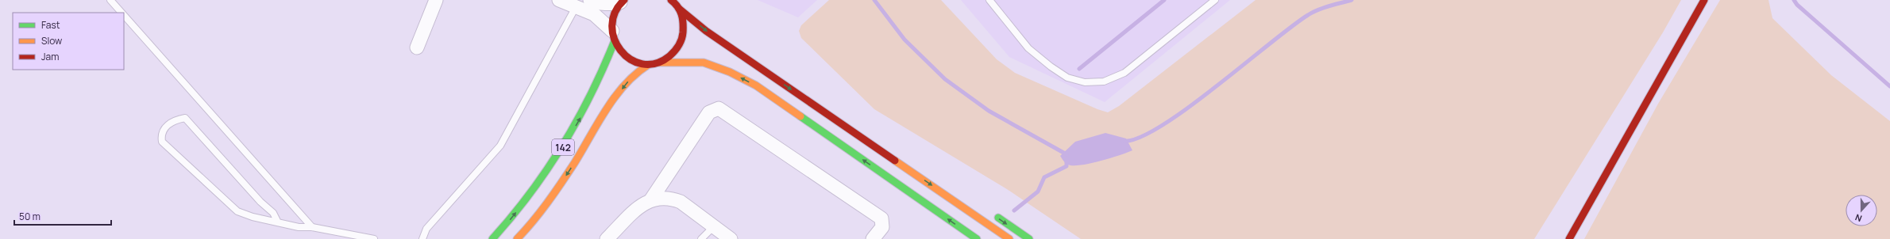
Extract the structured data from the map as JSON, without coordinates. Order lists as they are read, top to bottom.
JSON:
{
  "streets": {
    "main road": ["142"]
  },
  "legend": ["Fast", "Slow", "Jam"],
  "scale_bar": "50 m",
  "north": "bottom"
}
